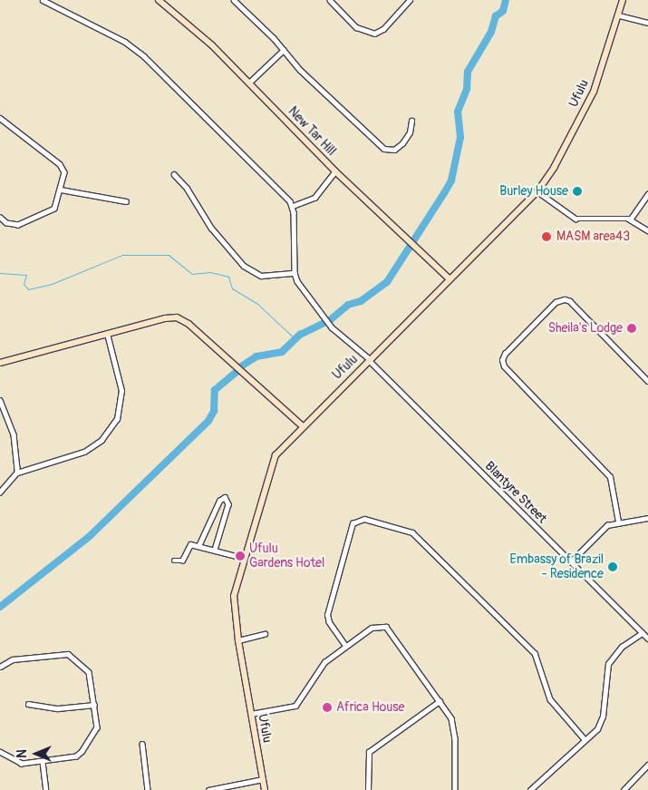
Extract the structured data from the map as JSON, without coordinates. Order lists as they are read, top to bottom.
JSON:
{
  "streets": {
    "street": ["Ufulu", "New Tar Hill", "Blantyre Street"]
  },
  "crossings": [
    ["Ufulu", "New Tar Hill"],
    ["Ufulu", "Blantyre Street"]
  ],
  "places": [
    "Burley House",
    "MASM area43",
    "Sheila's Lodge",
    "Ufulu Gardens Hotel",
    "Embassy of Brazil - Residence",
    "Africa House"
  ],
  "north": "left"
}
